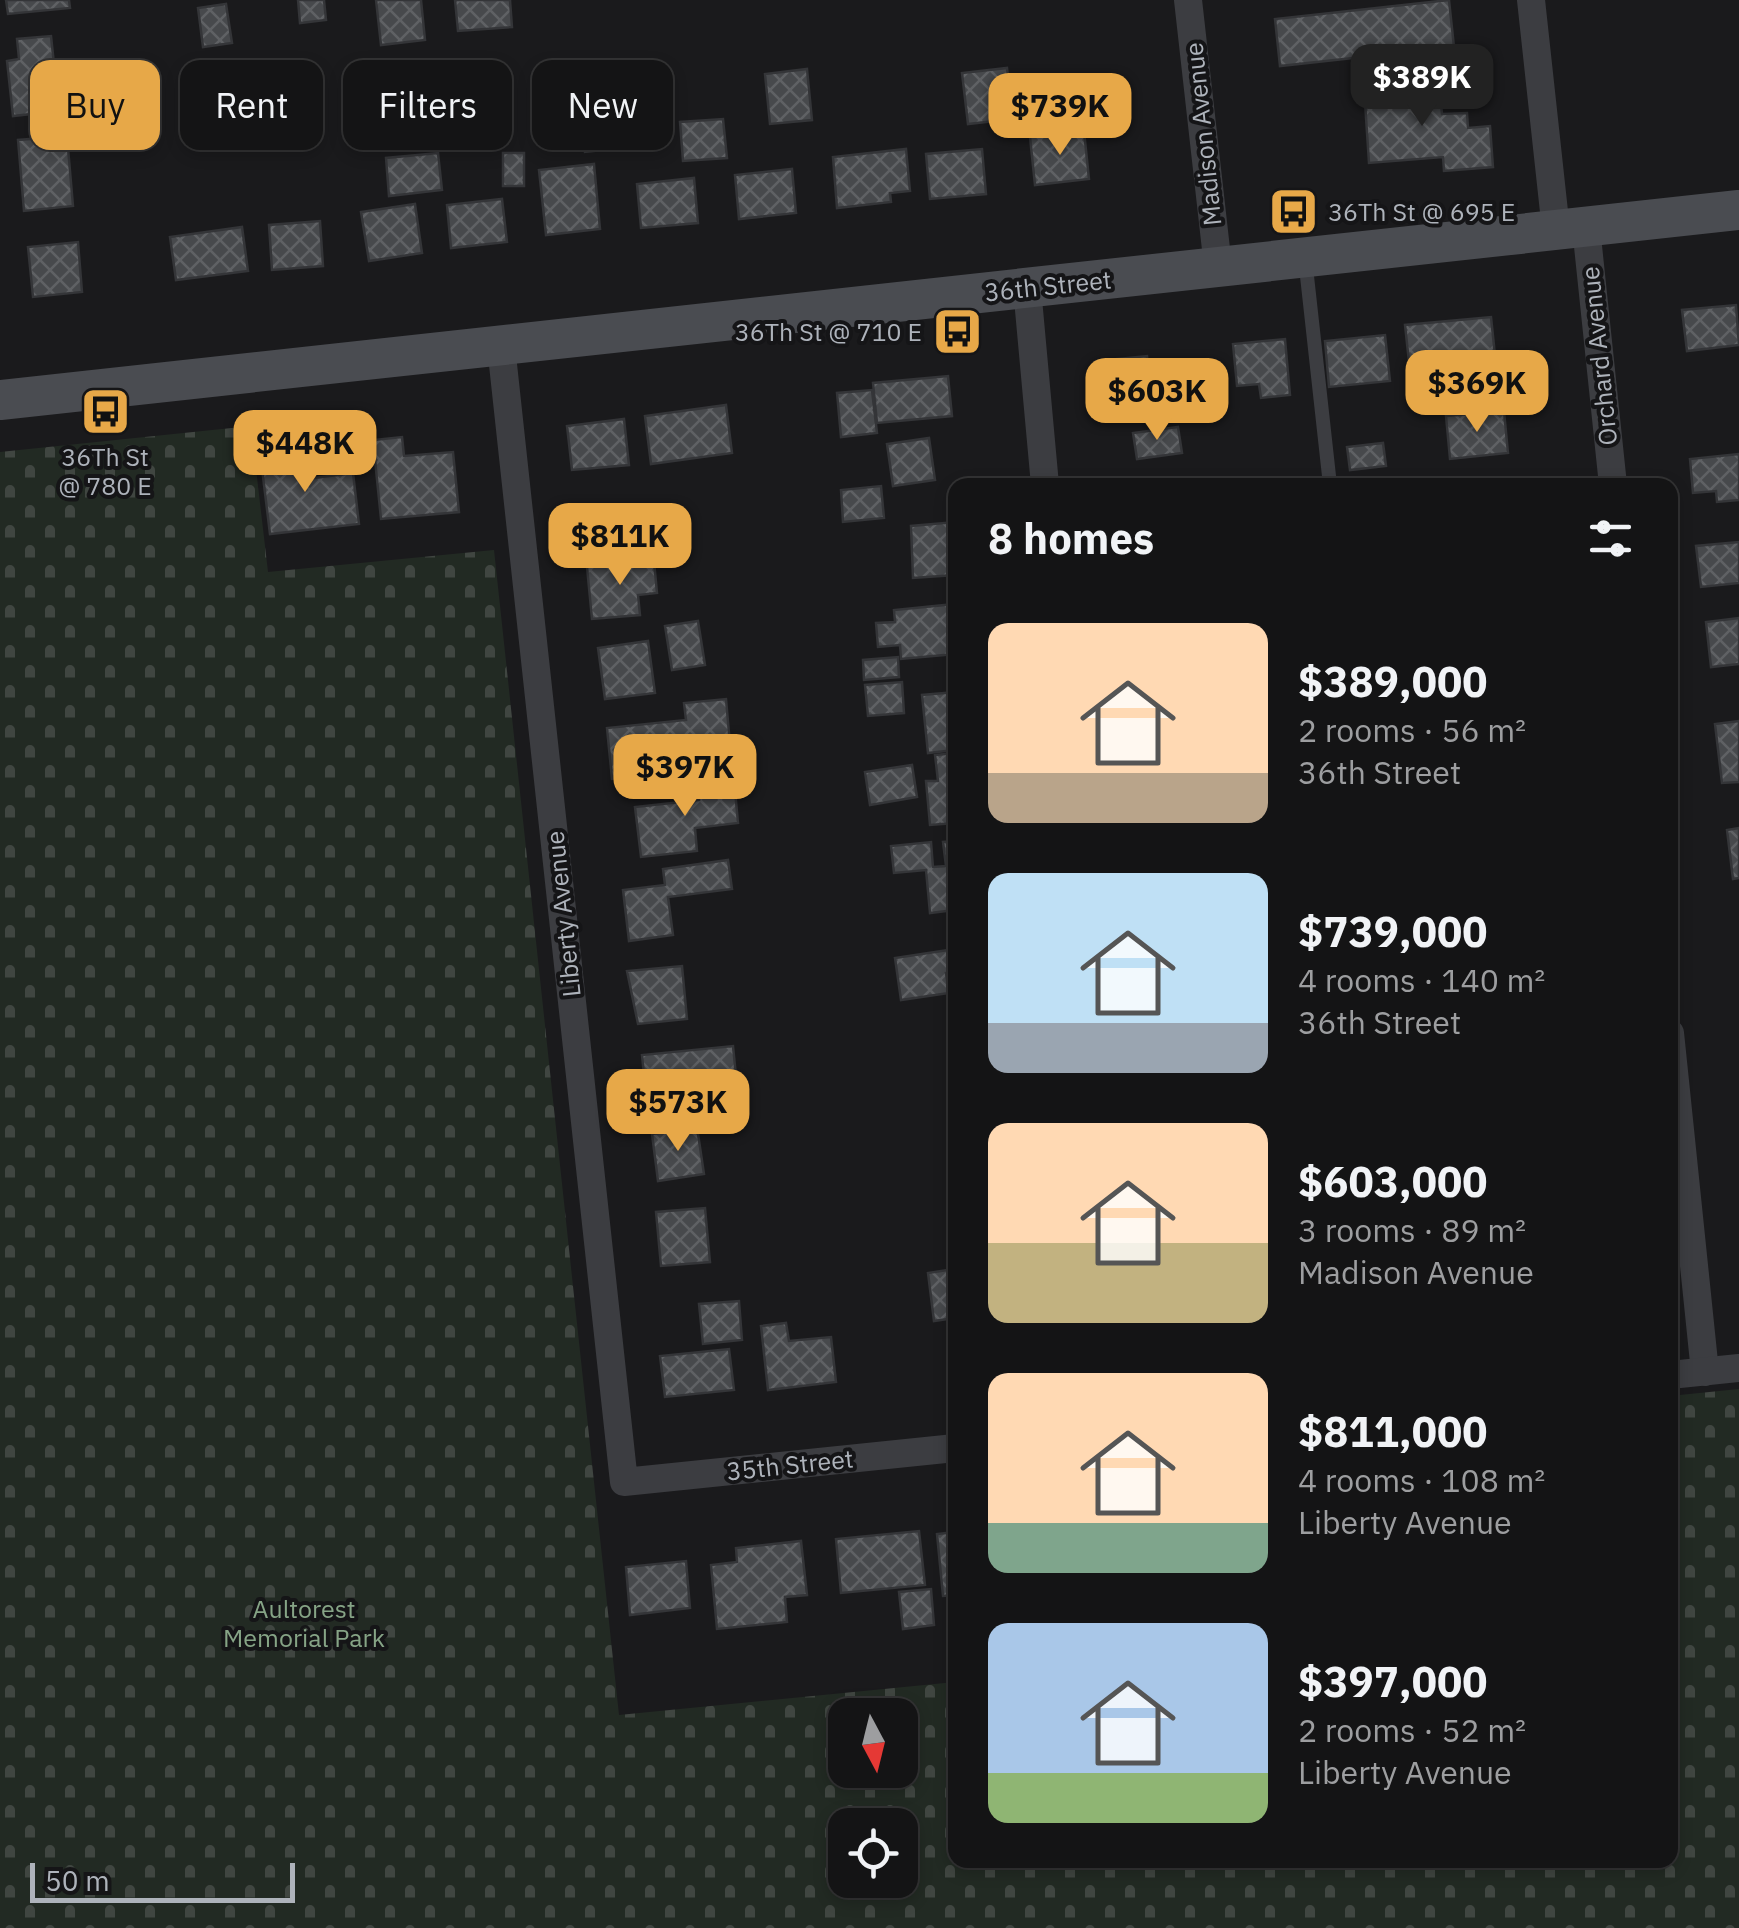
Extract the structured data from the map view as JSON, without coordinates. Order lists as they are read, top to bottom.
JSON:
{
  "streets": {
    "main road": ["36th Street"],
    "street": [
      "Madison Avenue",
      "Orchard Avenue",
      "Liberty Avenue",
      "35th Street"
    ]
  },
  "crossings": [
    ["Madison Avenue", "36th Street"],
    ["36th Street", "Orchard Avenue"],
    ["36th Street", "Liberty Avenue"],
    ["Liberty Avenue", "35th Street"]
  ],
  "parks": ["Aultorest Memorial Park"],
  "places": {
    "bus stop": ["36Th St @ 695 E", "36Th St @ 710 E", "36Th St @ 780 E"]
  },
  "scale_bar": "50 m",
  "north": "bottom",
  "page": {
    "price": [
      "$389K",
      "$739K",
      "$369K",
      "$603K",
      "$448K",
      "$811K",
      "$397K",
      "$573K"
    ],
    "chip": [
      "Buy",
      "Rent",
      "Filters",
      "New"
    ],
    "heading": "8 homes",
    "list": [
      {
        "name": "$389,000",
        "note": "2 rooms · 56 m² · 36th Street"
      },
      {
        "name": "$739,000",
        "note": "4 rooms · 140 m² · 36th Street"
      },
      {
        "name": "$603,000",
        "note": "3 rooms · 89 m² · Madison Avenue"
      },
      {
        "name": "$811,000",
        "note": "4 rooms · 108 m² · Liberty Avenue"
      },
      {
        "name": "$397,000",
        "note": "2 rooms · 52 m² · Liberty Avenue"
      }
    ],
    "scale": "50 m"
  }
}
